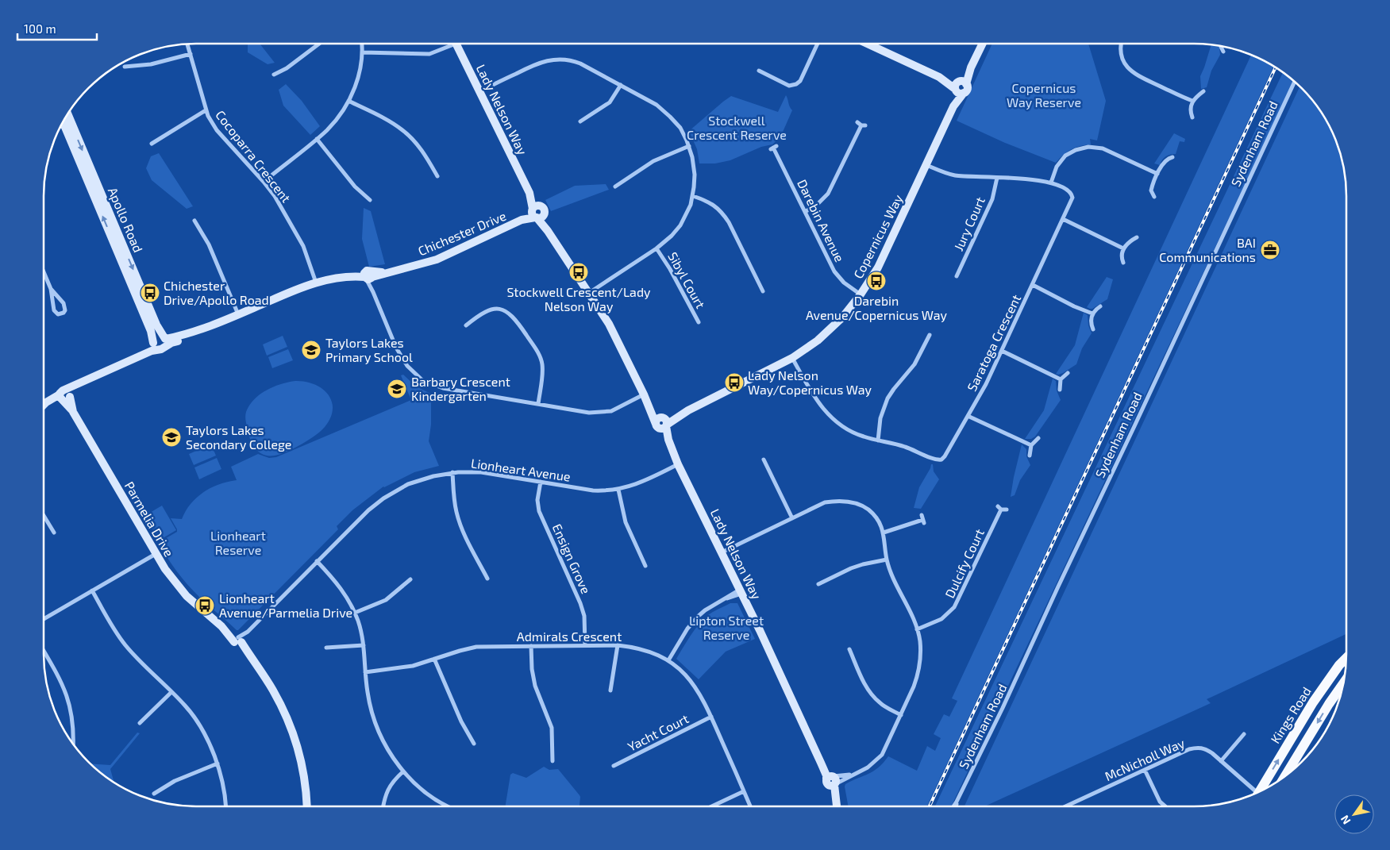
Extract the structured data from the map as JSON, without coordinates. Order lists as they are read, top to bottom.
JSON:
{
  "streets": {
    "main road": ["Kings Road"],
    "street": [
      "Lady Nelson Way",
      "Sydenham Road",
      "Cocoparra Crescent",
      "Apollo Road",
      "Darebin Avenue",
      "Jury Court",
      "Chichester Drive",
      "Copernicus Way",
      "Sibyl Court",
      "Saratoga Crescent",
      "Lionheart Avenue",
      "Parmelia Drive",
      "Ensign Grove",
      "Dulcify Court",
      "Admirals Crescent",
      "Yacht Court",
      "McNicholl Way"
    ]
  },
  "crossings": [
    ["Lady Nelson Way", "Chichester Drive"],
    ["Lady Nelson Way", "Copernicus Way"],
    ["Lady Nelson Way", "Lionheart Avenue"],
    ["Cocoparra Crescent", "Chichester Drive"],
    ["Apollo Road", "Chichester Drive"],
    ["Darebin Avenue", "Copernicus Way"],
    ["Jury Court", "Saratoga Crescent"],
    ["Copernicus Way", "Saratoga Crescent"],
    ["Lionheart Avenue", "Parmelia Drive"],
    ["Lionheart Avenue", "Ensign Grove"],
    ["Ensign Grove", "Admirals Crescent"],
    ["Admirals Crescent", "Yacht Court"]
  ],
  "parks": [
    "Copernicus Way Reserve",
    "Stockwell Crescent Reserve",
    "Lionheart Reserve",
    "Lipton Street Reserve"
  ],
  "places": {
    "office": ["BAI Communications"],
    "bus stop": [
      "Stockwell Crescent/Lady Nelson Way",
      "Darebin Avenue/Copernicus Way",
      "Chichester Drive/Apollo Road",
      "Lady Nelson Way/Copernicus Way",
      "Lionheart Avenue/Parmelia Drive"
    ],
    "school or university": ["Taylors Lakes Primary School", "Barbary Crescent Kindergarten", "Taylors Lakes Secondary College"]
  },
  "scale_bar": "100 m",
  "north": "bottom left"
}
